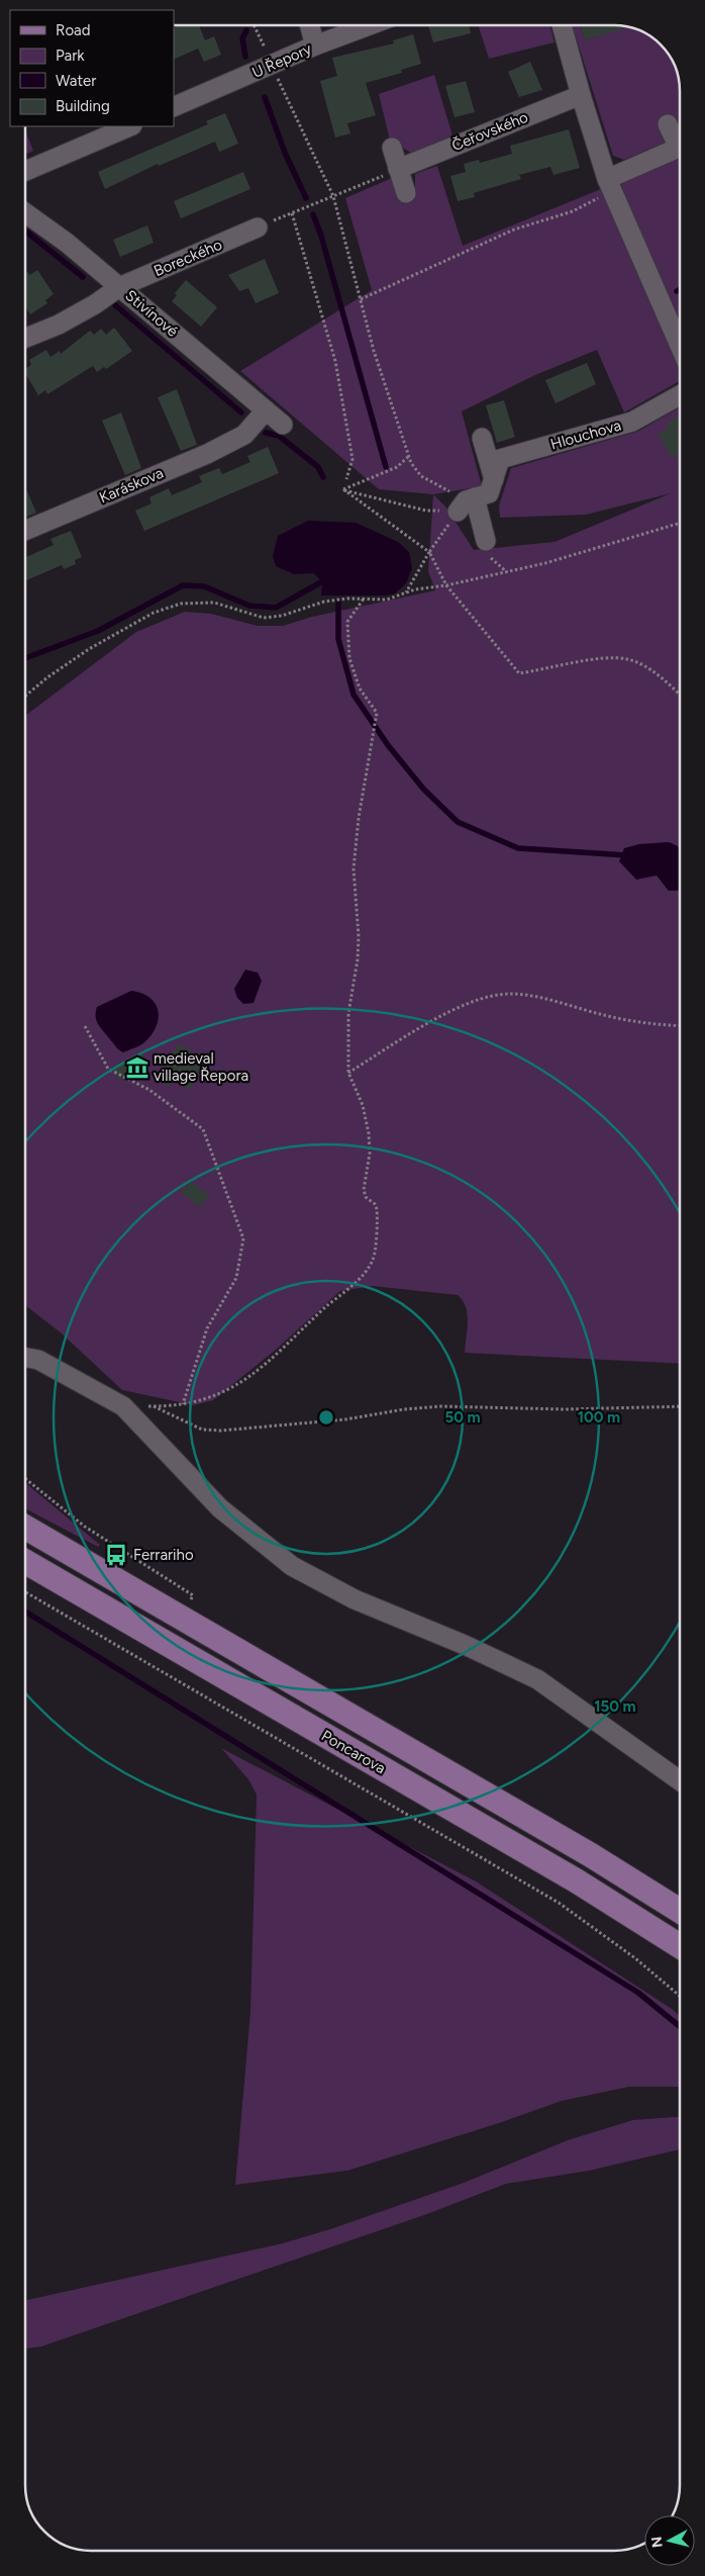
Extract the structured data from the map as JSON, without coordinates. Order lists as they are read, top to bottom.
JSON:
{
  "streets": {
    "main road": ["Poncarova"],
    "street": [
      "U Řepory",
      "Čeřovského",
      "Boreckého",
      "Stivínové",
      "Hlouchova",
      "Karáskova"
    ]
  },
  "crossings": [
    ["Boreckého", "Stivínové"],
    ["Stivínové", "Karáskova"]
  ],
  "places": {
    "museum": ["medieval village Řepora"],
    "bus stop": ["Ferrariho"]
  },
  "legend": [
    "Road",
    "Park",
    "Water",
    "Building"
  ],
  "north": "left",
  "rings": ["50 m", "100 m", "150 m"]
}
